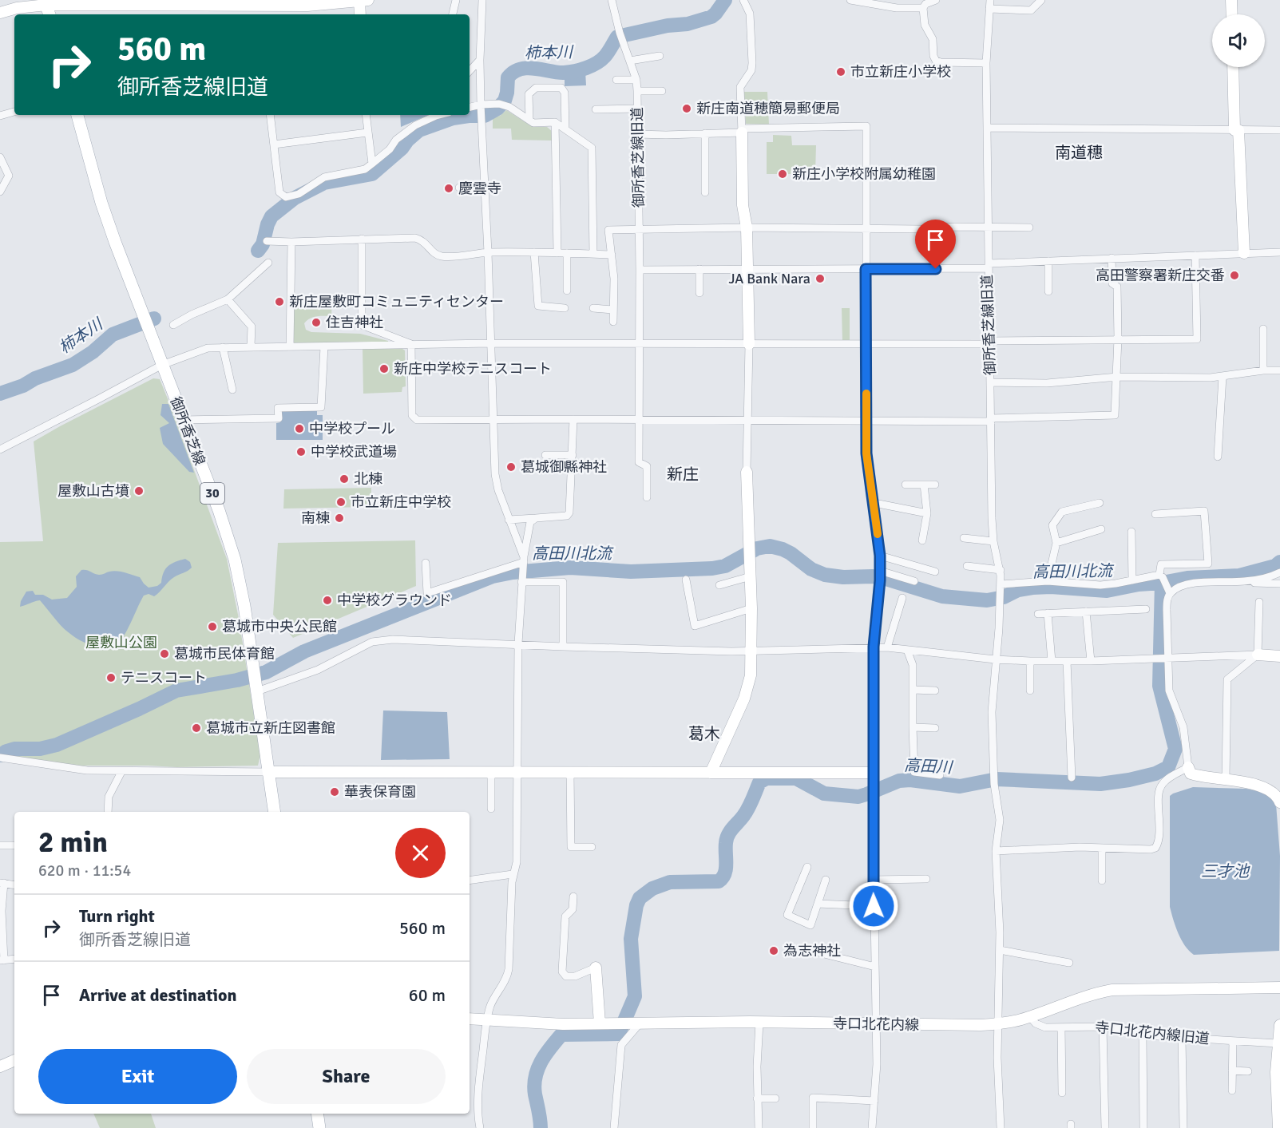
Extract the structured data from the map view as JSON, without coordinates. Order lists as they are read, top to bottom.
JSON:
{
  "streets": {
    "main road": ["御所香芝線", "30"],
    "street": ["御所香芝線旧道", "寺口北花内線", "寺口北花内線旧道"]
  },
  "crossings": [
    ["御所香芝線旧道", "寺口北花内線"],
    ["寺口北花内線", "寺口北花内線旧道"]
  ],
  "districts": ["南道穗", "新庄", "葛木"],
  "water": [
    "柿本川",
    "高田川北流",
    "高田川",
    "三才池"
  ],
  "parks": ["屋敷山公園"],
  "places": [
    "市立新庄小学校",
    "新庄南道穂簡易郵便局",
    "新庄小学校附属幼稚園",
    "慶雲寺",
    "高田警察署新庄交番",
    "JA Bank Nara",
    "新庄屋敷町コミュニティセンター",
    "住吉神社",
    "新庄中学校テニスコート",
    "中学校プール",
    "中学校武道場",
    "葛城御縣神社",
    "北棟",
    "屋敷山古墳",
    "市立新庄中学校",
    "南棟",
    "中学校グラウンド",
    "葛城市中央公民館",
    "葛城市民体育館",
    "テニスコート",
    "葛城市立新庄図書館",
    "華表保育園",
    "為志神社"
  ],
  "page": {
    "turn": ["560 m", "御所香芝線旧道"],
    "heading": ["2 min", "620 m · 11:54"],
    "list": [
      {
        "name": "Turn right",
        "note": "御所香芝線旧道",
        "value": "560 m"
      },
      {
        "name": "Arrive at destination",
        "value": "60 m"
      }
    ],
    "buttons": ["Exit", "Share"]
  }
}
